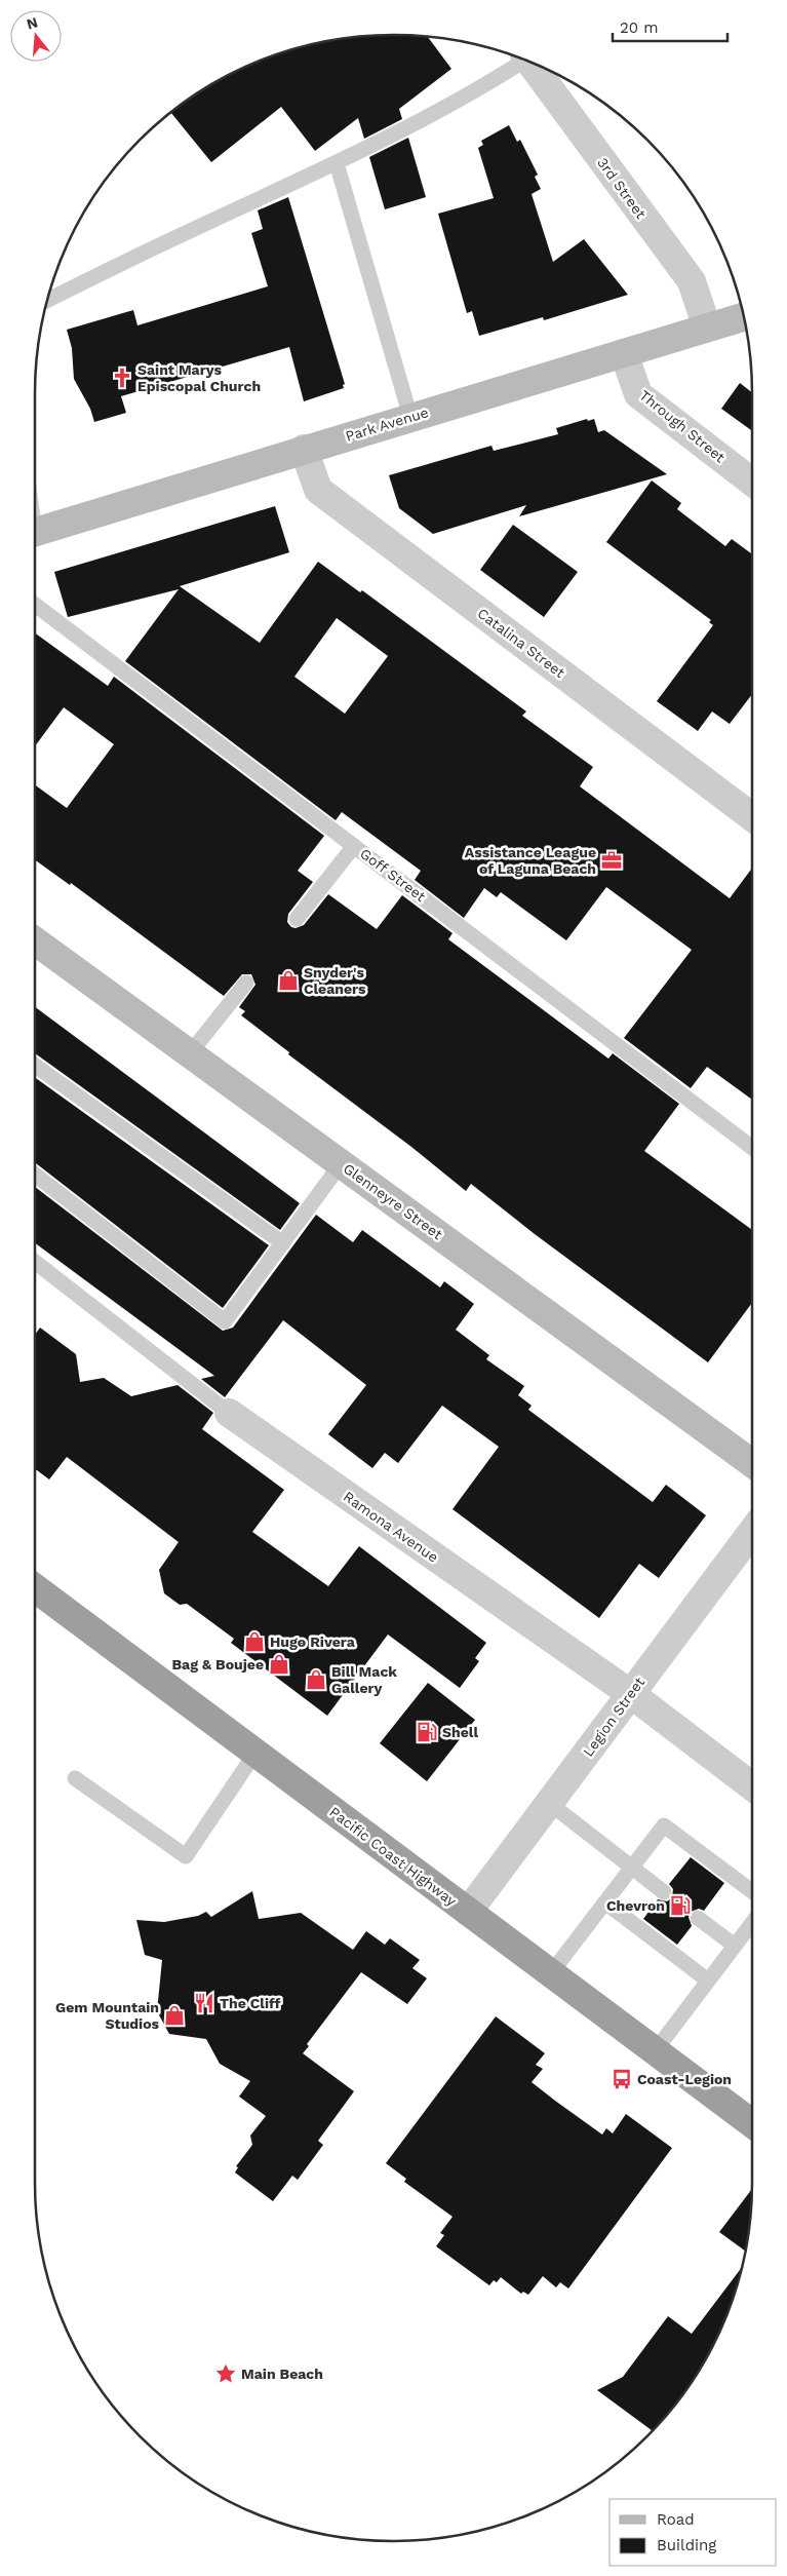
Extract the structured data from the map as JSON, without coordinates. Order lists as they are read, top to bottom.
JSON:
{
  "streets": {
    "highway": ["Pacific Coast Highway"],
    "main road": ["Park Avenue", "Glenneyre Street"],
    "street": [
      "3rd Street",
      "Through Street",
      "Catalina Street",
      "Ramona Avenue",
      "Legion Street"
    ],
    "lane": ["Goff Street"]
  },
  "crossings": [
    ["3rd Street", "Park Avenue"],
    ["Park Avenue", "Through Street"],
    ["Park Avenue", "Catalina Street"],
    ["Ramona Avenue", "Legion Street"],
    ["Legion Street", "Pacific Coast Highway"]
  ],
  "places": {
    "church": ["Saint Marys Episcopal Church"],
    "office": ["Assistance League of Laguna Beach"],
    "shop": [
      "Snyder's Cleaners",
      "Hugo Rivera",
      "Bag & Boujee",
      "Bill Mack Gallery",
      "Gem Mountain Studios"
    ],
    "fuel station": ["Shell", "Chevron"],
    "restaurant": ["The Cliff"],
    "bus stop": ["Coast-Legion"],
    "place": ["Main Beach"]
  },
  "legend": ["Road", "Building"],
  "scale_bar": "20 m",
  "north": "top"
}
